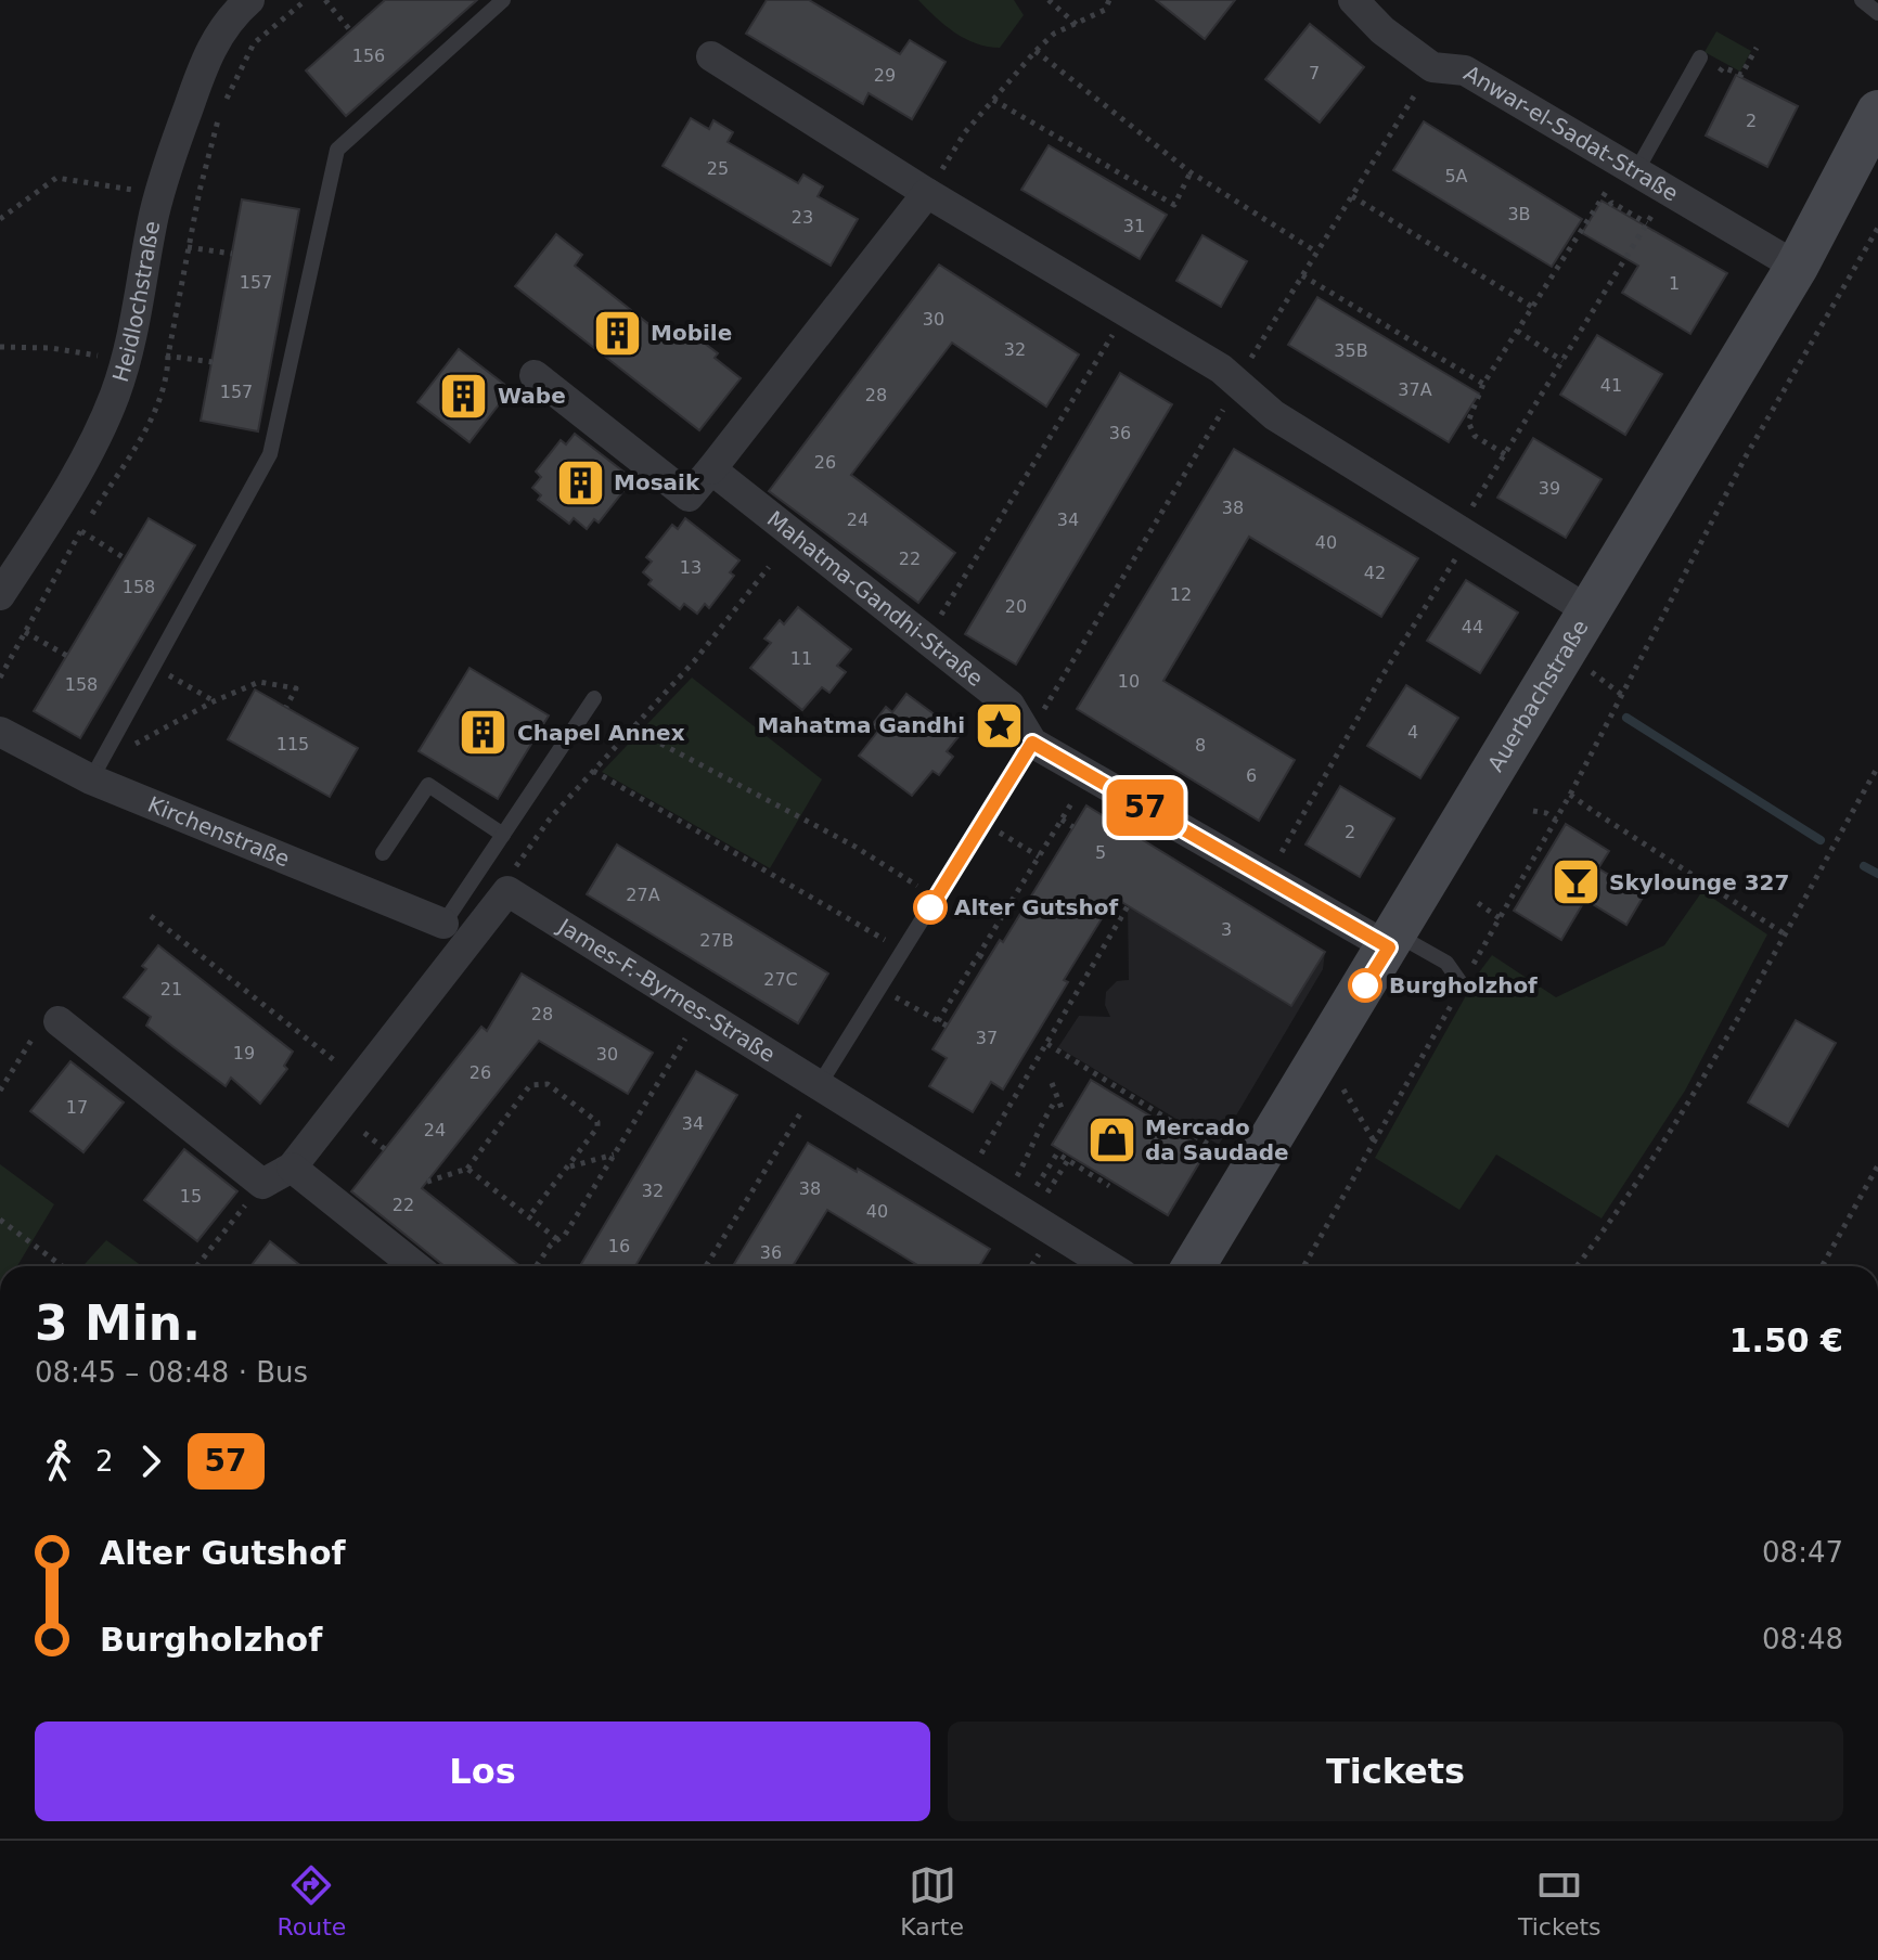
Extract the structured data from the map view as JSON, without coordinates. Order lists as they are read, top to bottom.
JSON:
{
  "streets": {
    "main road": ["Auerbachstraße"],
    "street": [
      "Anwar-el-Sadat-Straße",
      "Heidlochstraße",
      "Mahatma-Gandhi-Straße",
      "Kirchenstraße",
      "James-F.-Byrnes-Straße"
    ]
  },
  "crossings": [
    ["Anwar-el-Sadat-Straße", "Auerbachstraße"],
    ["Mahatma-Gandhi-Straße", "Auerbachstraße"]
  ],
  "places": {
    "building": [
      "Mobile",
      "Wabe",
      "Mosaik",
      "Chapel Annex"
    ],
    "place": ["Mahatma Gandhi"],
    "bar": ["Skylounge 327"],
    "other": ["Alter Gutshof", "Burgholzhof"],
    "shop": ["Mercado da Saudade"]
  },
  "lines": ["bus line 57"],
  "house_numbers": [
    "156",
    "7",
    "29",
    "2",
    "25",
    "5A",
    "3B",
    "23",
    "31",
    "157",
    "1",
    "30",
    "32",
    "35B",
    "41",
    "37A",
    "157",
    "28",
    "36",
    "26",
    "39",
    "38",
    "24",
    "34",
    "40",
    "22",
    "13",
    "42",
    "158",
    "12",
    "20",
    "44",
    "11",
    "10",
    "158",
    "4",
    "115",
    "8",
    "6",
    "2",
    "5",
    "27A",
    "3",
    "27B",
    "27C",
    "21",
    "28",
    "37",
    "19",
    "30",
    "26",
    "17",
    "34",
    "24",
    "38",
    "32",
    "15",
    "22",
    "40",
    "16",
    "36"
  ],
  "page": {
    "on_map": "57",
    "heading": ["3 Min.", "08:45 – 08:48 · Bus", "1.50 €"],
    "legs": ["2", "57"],
    "list": [
      {
        "name": "Alter Gutshof",
        "value": "08:47"
      },
      {
        "name": "Burgholzhof",
        "value": "08:48"
      }
    ],
    "buttons": ["Los", "Tickets"],
    "tabs": ["Route", "Karte", "Tickets"]
  }
}
